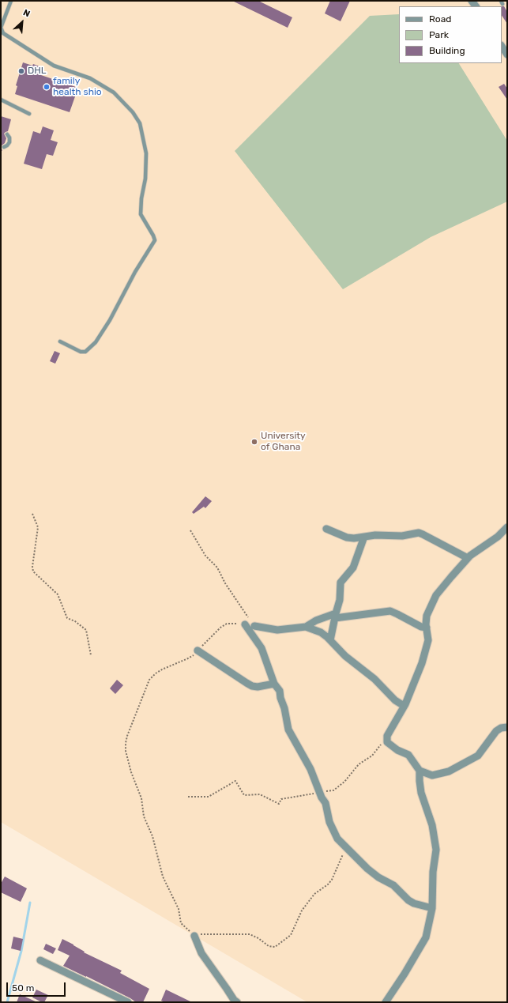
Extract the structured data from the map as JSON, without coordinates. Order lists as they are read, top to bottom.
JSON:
{
  "places": ["DHL", "family health shio", "University of Ghana"],
  "legend": ["Road", "Park", "Building"],
  "scale_bar": "50 m",
  "north": "top right"
}
